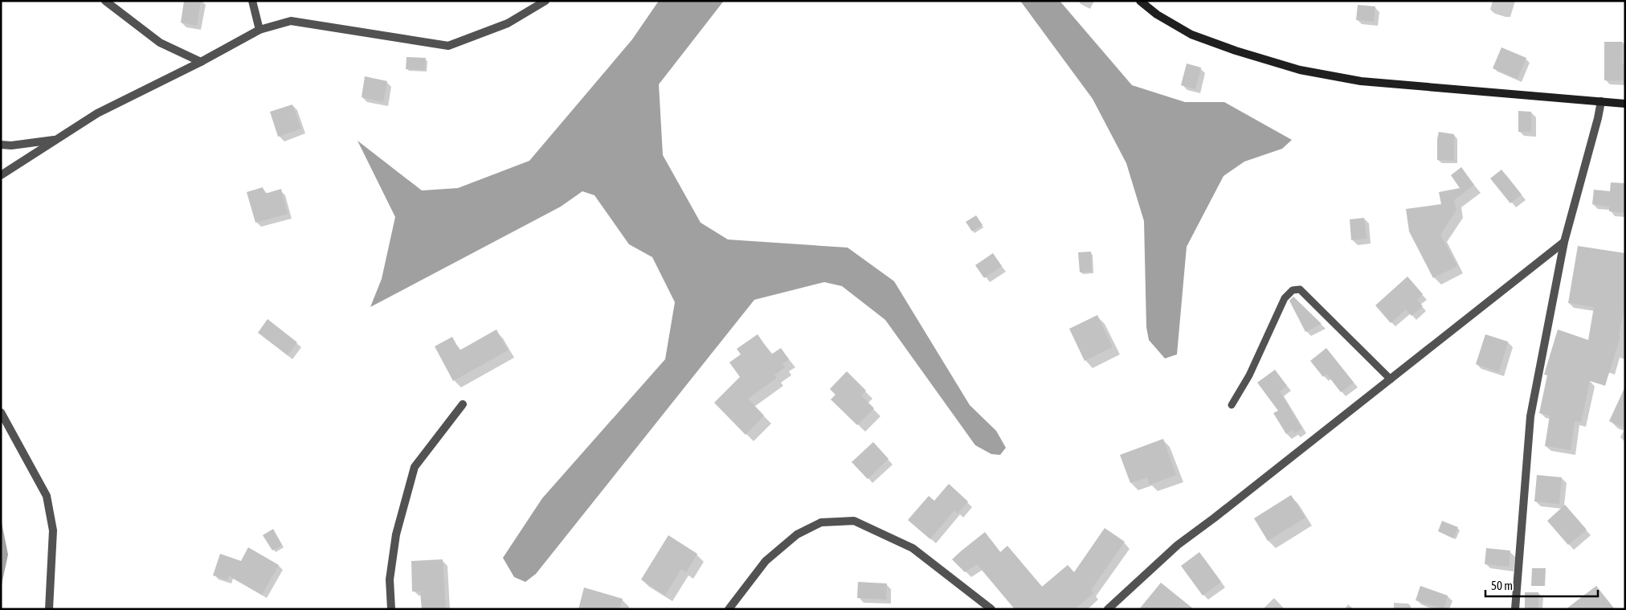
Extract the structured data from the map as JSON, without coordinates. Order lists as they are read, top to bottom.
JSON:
{
  "scale_bar": "50 m"
}
